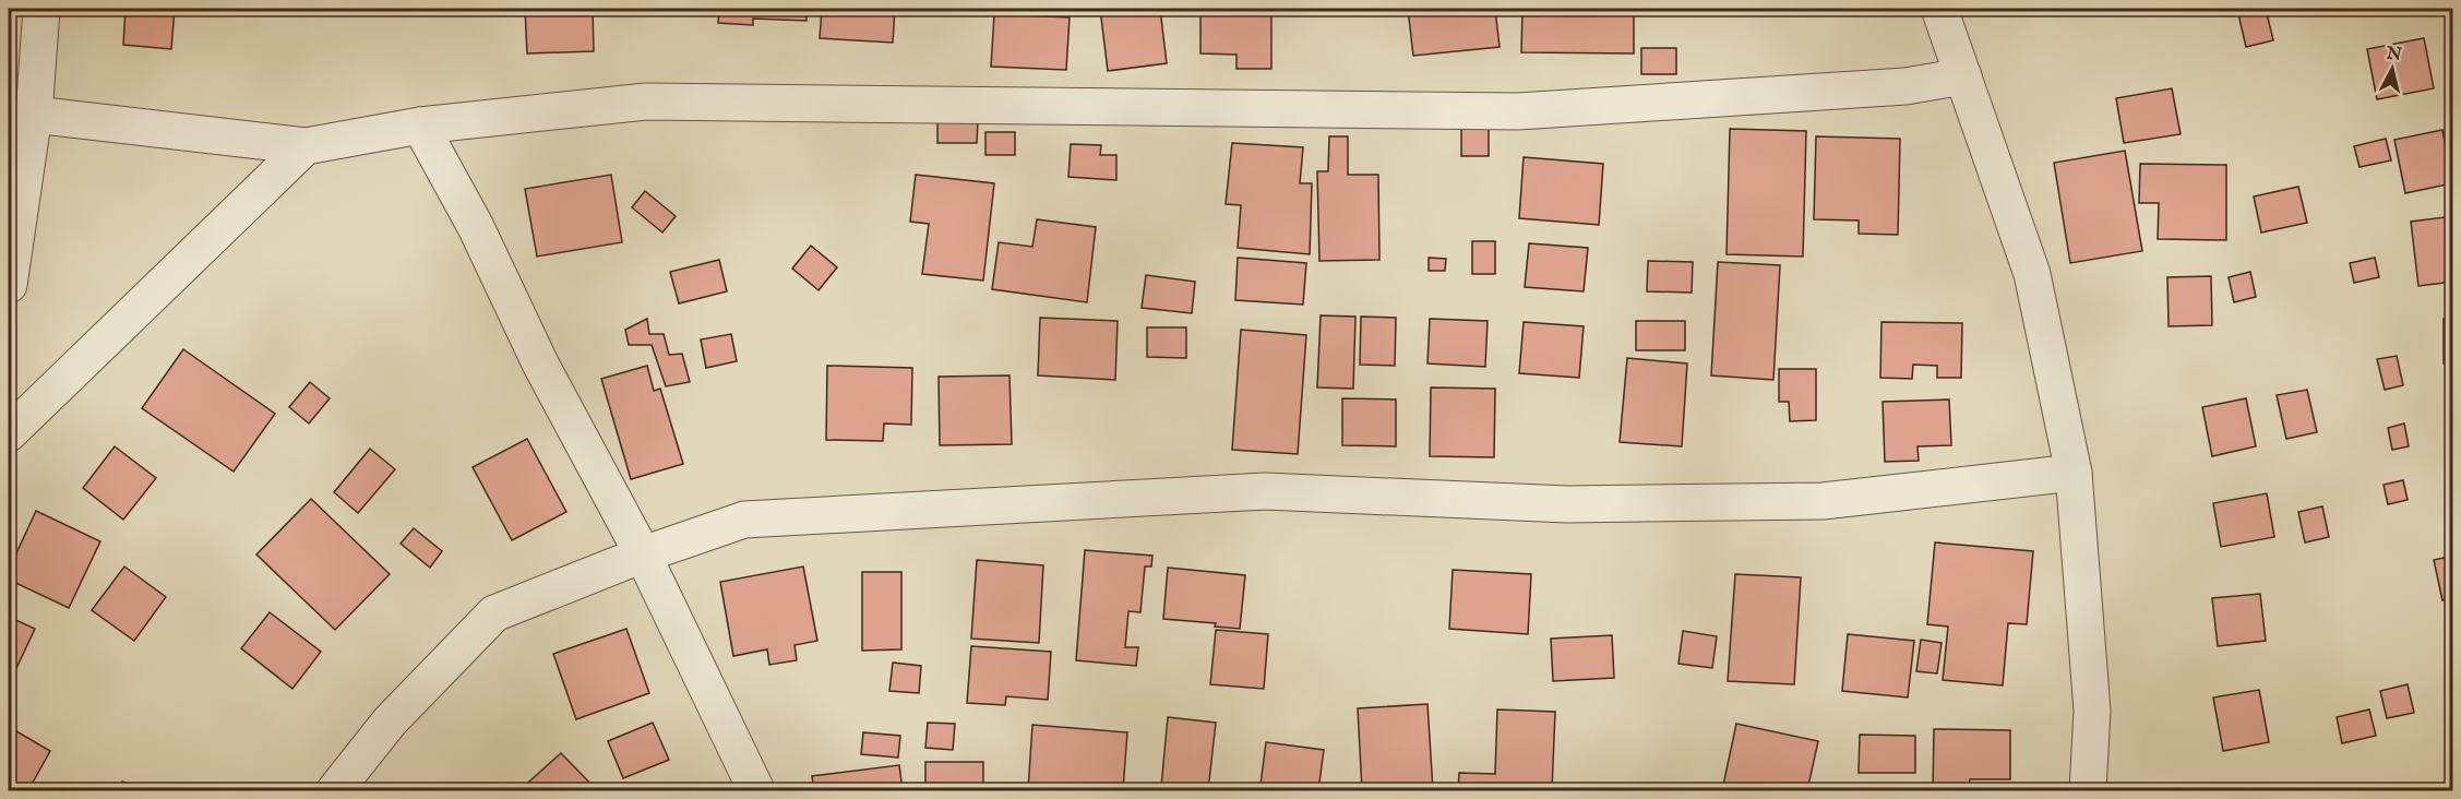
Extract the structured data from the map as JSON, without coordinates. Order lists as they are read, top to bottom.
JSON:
{
  "north": "top"
}
